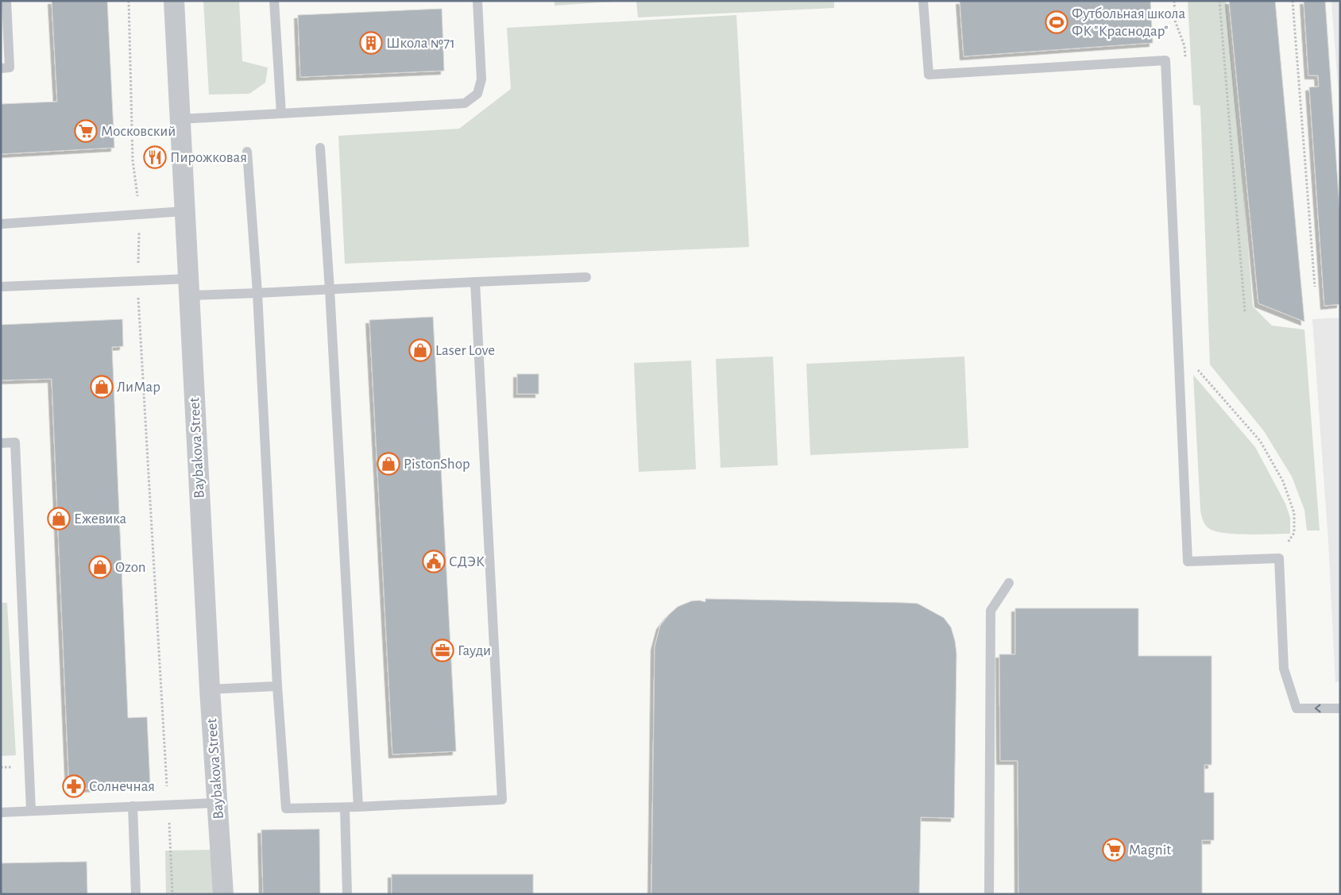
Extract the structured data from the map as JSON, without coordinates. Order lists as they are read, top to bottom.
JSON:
{
  "streets": {
    "street": ["Baybakova Street"]
  },
  "places": {
    "sports": ["Футбольная школа ФК \"Краснодар\""],
    "building": ["Школа №71"],
    "supermarket": ["Московский", "Magnit"],
    "restaurant": ["Пирожковая"],
    "shop": [
      "Laser Love",
      "ЛиМар",
      "PistonShop",
      "Ежевика",
      "Ozon"
    ],
    "public building": ["СДЭК"],
    "office": ["Гауди"],
    "pharmacy": ["Солнечная"]
  }
}
